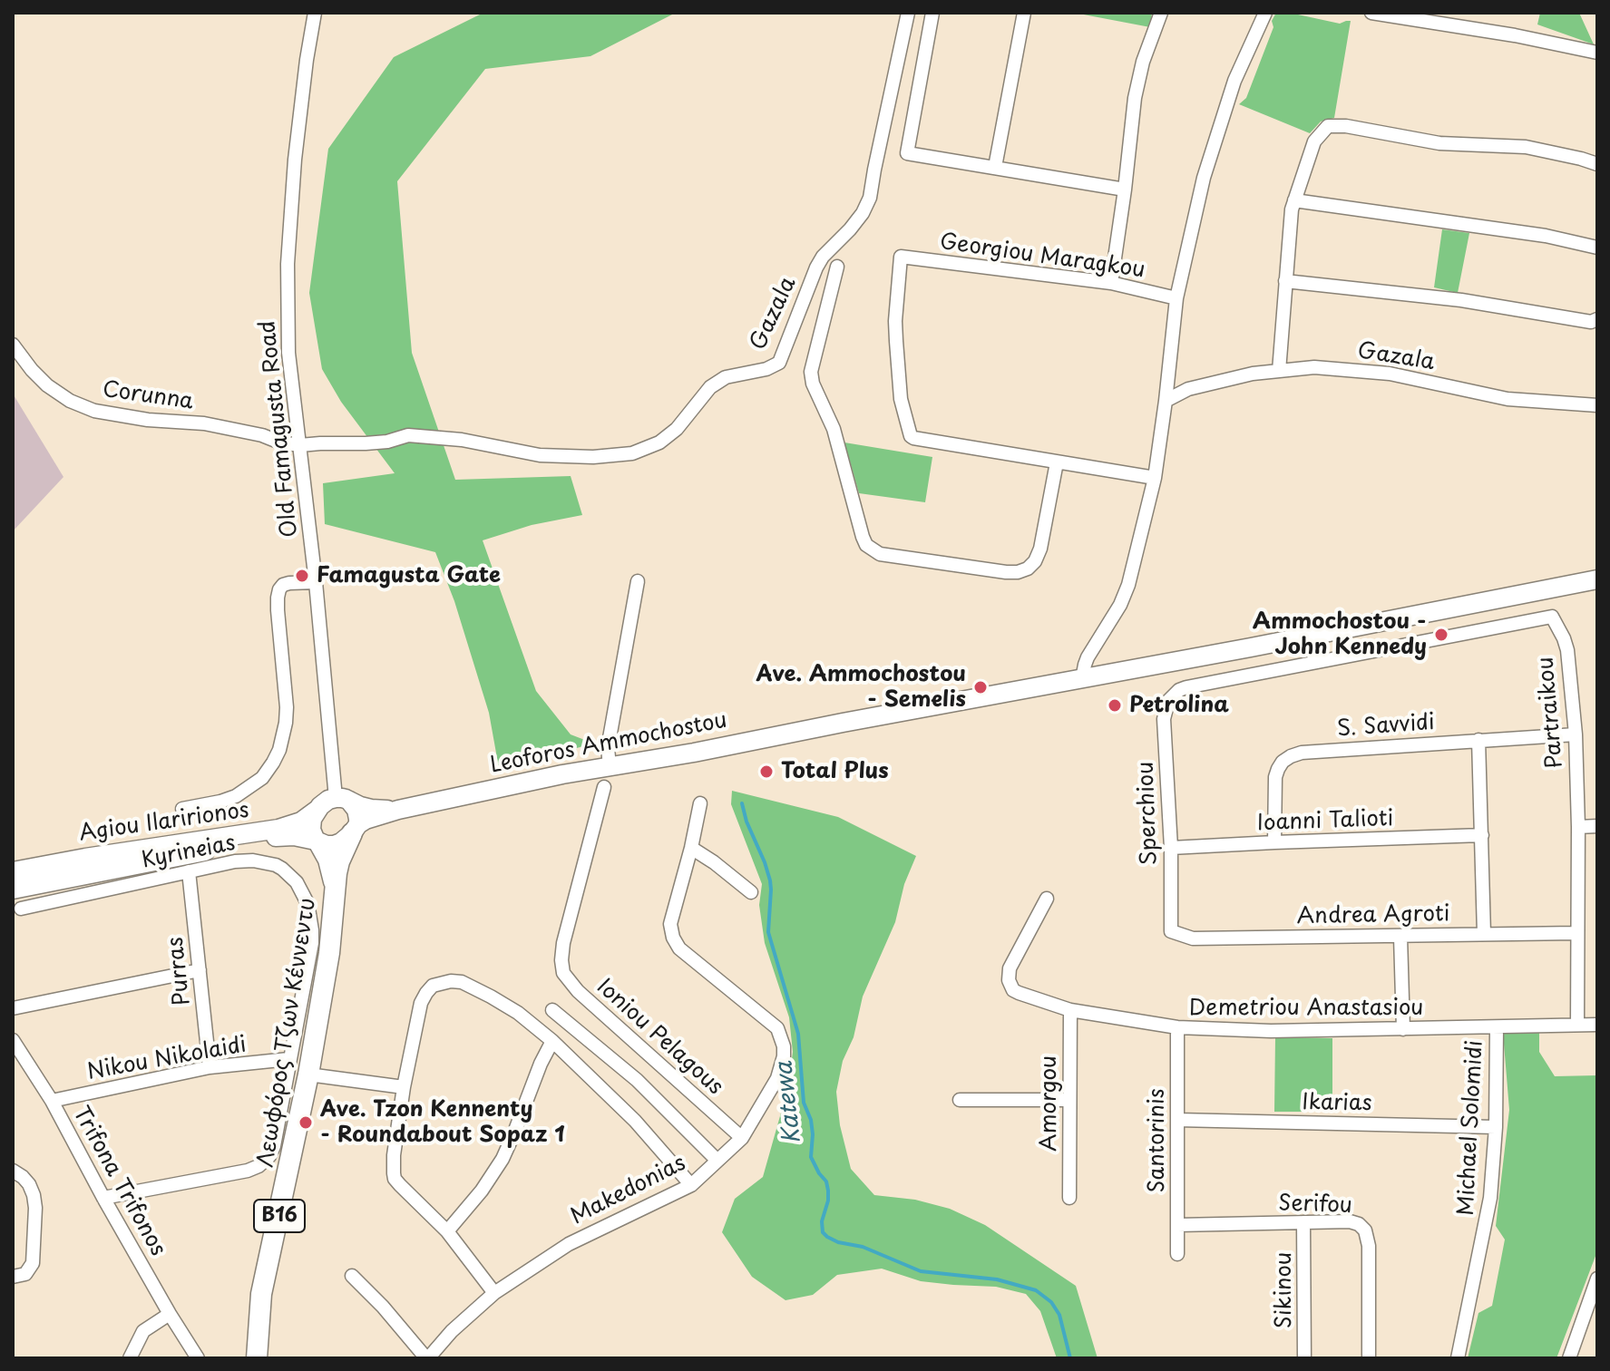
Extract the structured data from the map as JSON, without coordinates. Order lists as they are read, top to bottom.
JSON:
{
  "streets": {
    "main road": [
      "Leoforos Ammochostou",
      "Agiou Ilaririonos",
      "Λεωφόρος Τζων Κέννεντυ",
      "B16"
    ],
    "street": [
      "Georgiou Maragkou",
      "Gazala",
      "Corunna",
      "Old Famagusta Road",
      "Partraikou",
      "S. Savvidi",
      "Sperchiou",
      "Ioanni Talioti",
      "Kyrineias",
      "Andrea Agroti",
      "Purras",
      "Demetriou Anastasiou",
      "Ioniou Pelagous",
      "Nikou Nikolaidi",
      "Amorgou",
      "Ikarias",
      "Michael Solomidi",
      "Santorinis",
      "Trifona Trifonos",
      "Makedonias",
      "Serifou",
      "Sikinou"
    ]
  },
  "crossings": [
    ["Gazala", "Corunna"],
    ["Gazala", "Old Famagusta Road"],
    ["Corunna", "Old Famagusta Road"],
    ["Old Famagusta Road", "Leoforos Ammochostou"],
    ["Old Famagusta Road", "Agiou Ilaririonos"],
    ["Old Famagusta Road", "B16"],
    ["Partraikou", "S. Savvidi"],
    ["Partraikou", "Sperchiou"],
    ["Partraikou", "Andrea Agroti"],
    ["Partraikou", "Demetriou Anastasiou"],
    ["S. Savvidi", "Ioanni Talioti"],
    ["Leoforos Ammochostou", "Agiou Ilaririonos"],
    ["Leoforos Ammochostou", "B16"],
    ["Sperchiou", "Ioanni Talioti"],
    ["Sperchiou", "Andrea Agroti"],
    ["Agiou Ilaririonos", "B16"],
    ["Kyrineias", "Purras"],
    ["Kyrineias", "Nikou Nikolaidi"],
    ["Kyrineias", "Trifona Trifonos"],
    ["Purras", "Nikou Nikolaidi"],
    ["Demetriou Anastasiou", "Amorgou"],
    ["Demetriou Anastasiou", "Michael Solomidi"],
    ["Demetriou Anastasiou", "Santorinis"],
    ["Λεωφόρος Τζων Κέννεντυ", "B16"],
    ["Ioniou Pelagous", "Makedonias"],
    ["Nikou Nikolaidi", "Trifona Trifonos"],
    ["Ikarias", "Michael Solomidi"],
    ["Ikarias", "Santorinis"],
    ["Santorinis", "Serifou"],
    ["Serifou", "Sikinou"]
  ],
  "water": ["Katewa"],
  "places": [
    "Famagusta Gate",
    "Ammochostou - John Kennedy",
    "Ave. Ammochostou - Semelis",
    "Petrolina",
    "Total Plus",
    "Ave. Tzon Kennenty - Roundabout Sopaz 1"
  ]
}
